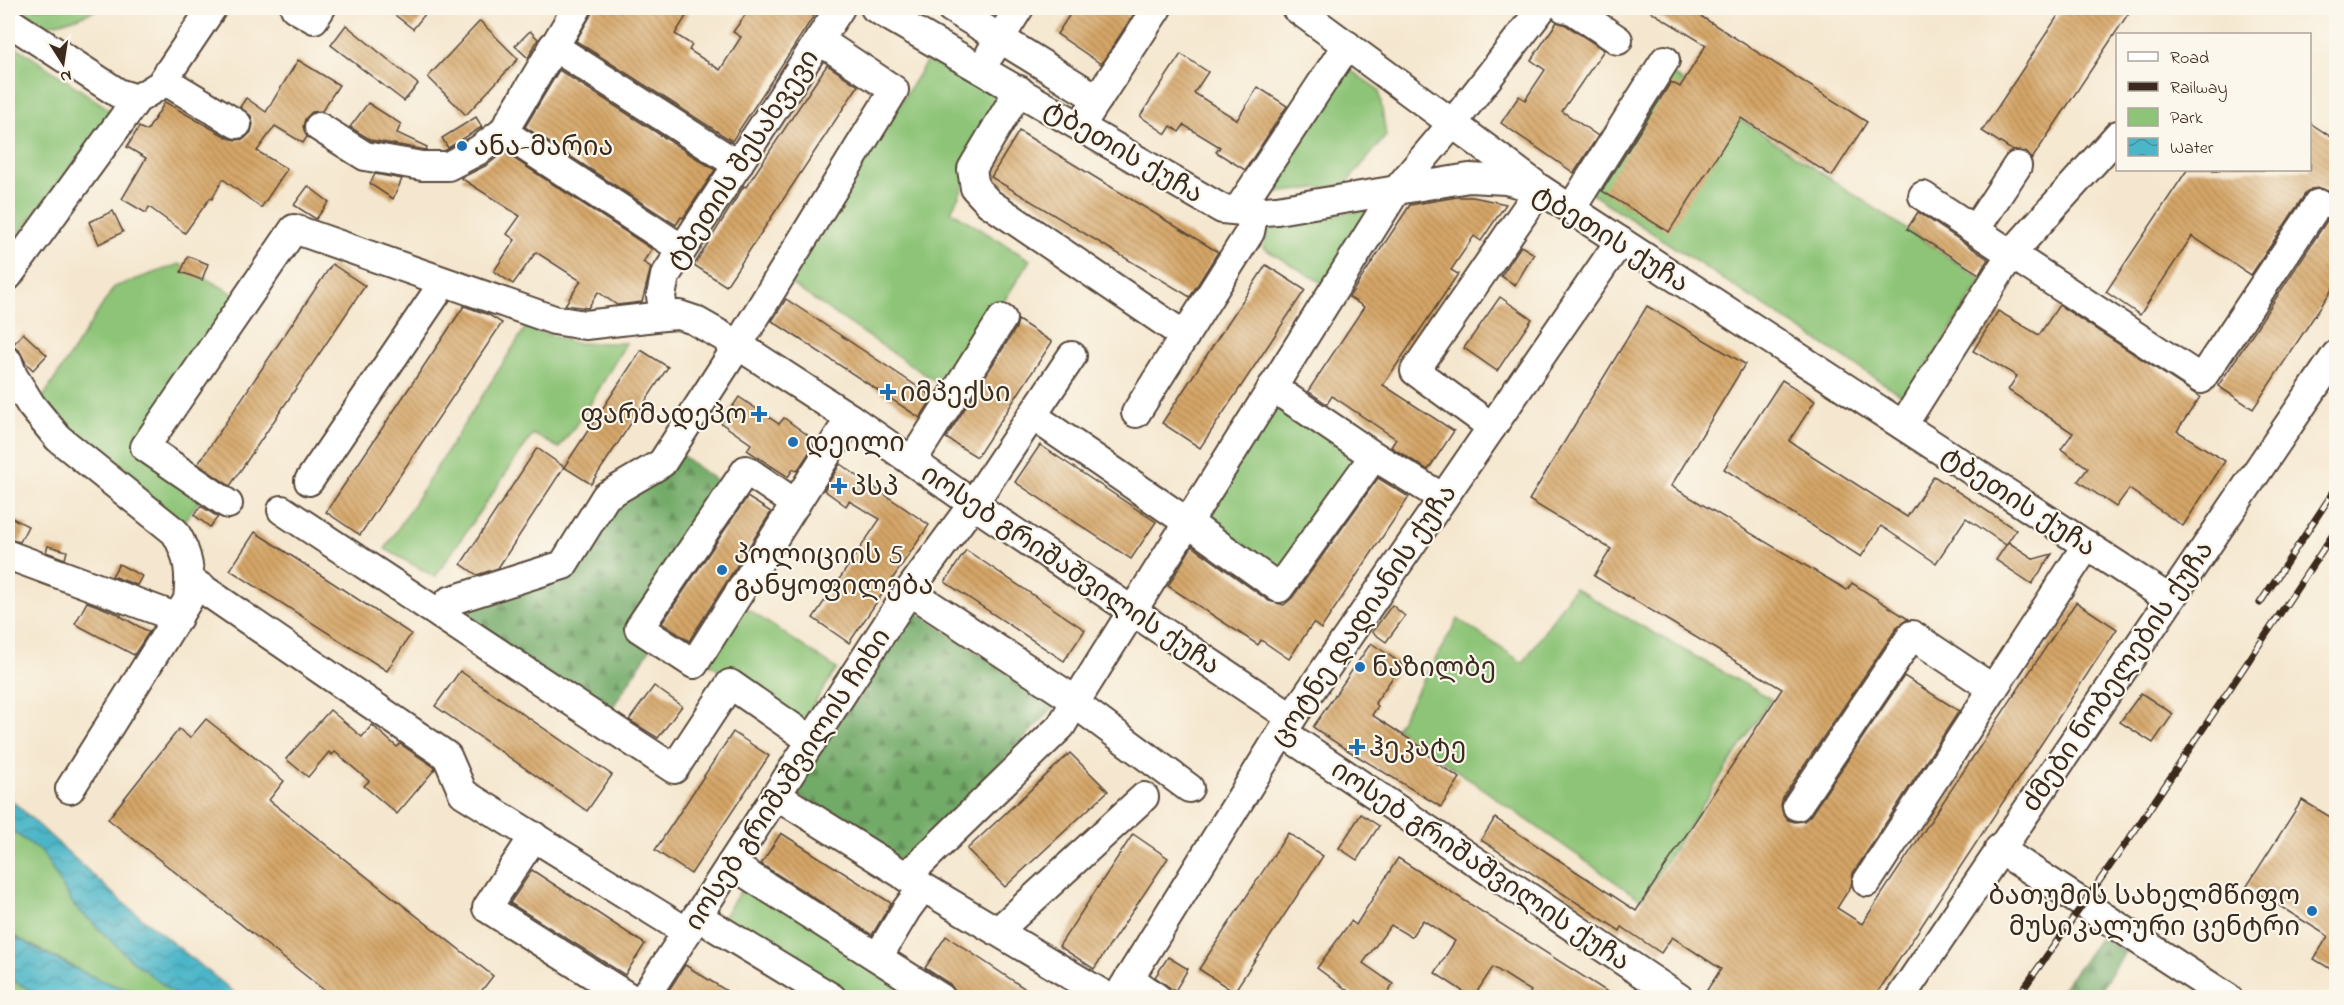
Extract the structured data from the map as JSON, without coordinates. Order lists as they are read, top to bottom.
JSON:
{
  "streets": {
    "street": [
      "ტბეთის ქუჩა",
      "ტბეთის შესახვევი",
      "იოსებ გრიშაშვილის ქუჩა",
      "ცოტნე დადიანის ქუჩა",
      "ძმები ნობელების ქუჩა",
      "იოსებ გრიშაშვილის ჩიხი"
    ]
  },
  "crossings": [
    ["ტბეთის ქუჩა", "ცოტნე დადიანის ქუჩა"],
    ["ტბეთის ქუჩა", "ძმები ნობელების ქუჩა"],
    ["ტბეთის შესახვევი", "იოსებ გრიშაშვილის ქუჩა"],
    ["იოსებ გრიშაშვილის ქუჩა", "ცოტნე დადიანის ქუჩა"],
    ["იოსებ გრიშაშვილის ქუჩა", "იოსებ გრიშაშვილის ჩიხი"]
  ],
  "places": {
    "other": [
      "ანა-მარია",
      "დეილი",
      "პოლიციის 5 განყოფილება",
      "ნაზილბე",
      "ბათუმის სახელმწიფო მუსიკალური ცენტრი"
    ],
    "health": [
      "იმპექსი",
      "ფარმადეპო",
      "პსპ",
      "ჰეკატე"
    ]
  },
  "legend": [
    "Road",
    "Railway",
    "Park",
    "Water"
  ],
  "north": "bottom"
}
